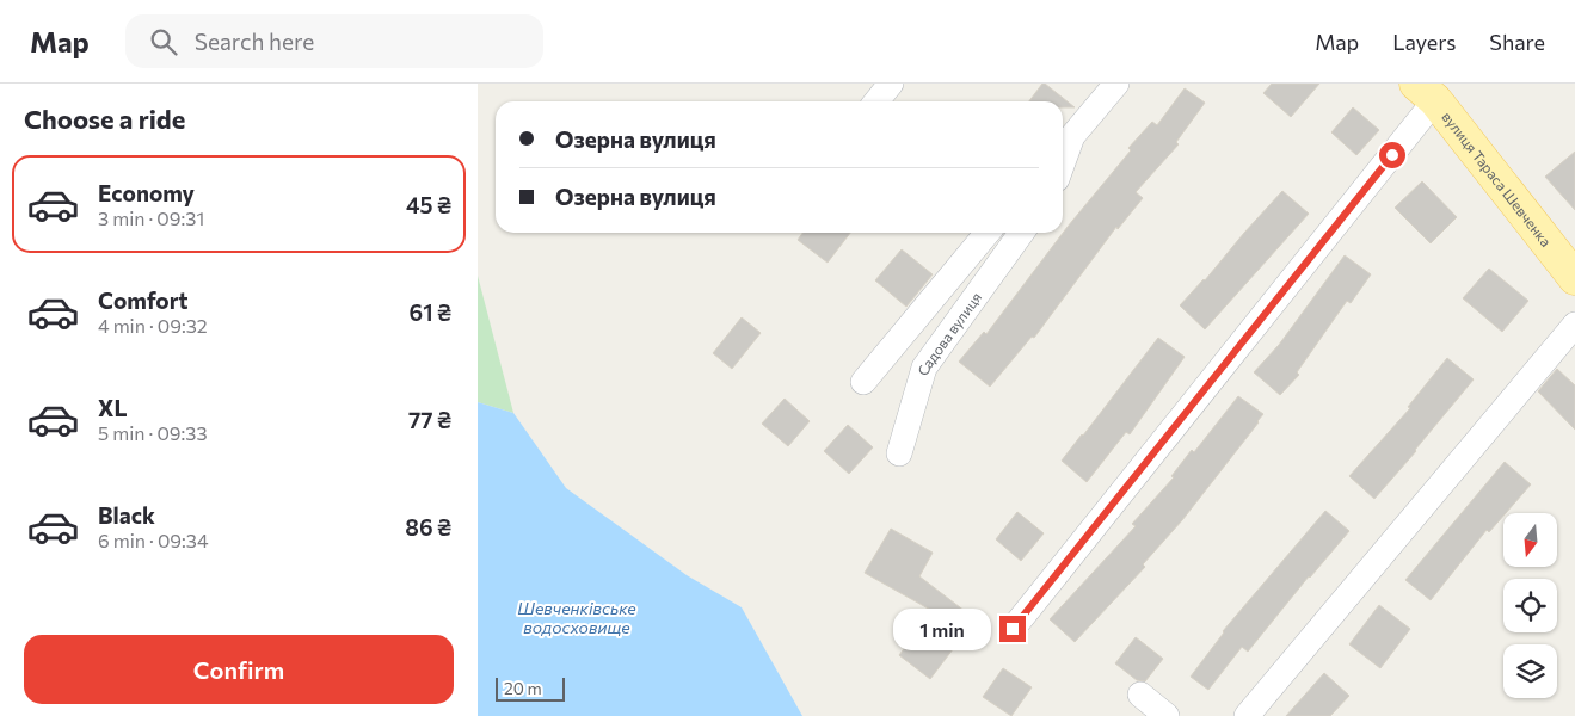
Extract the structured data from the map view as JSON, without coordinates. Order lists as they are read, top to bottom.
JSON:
{
  "streets": {
    "main road": ["вулиця Тараса Шевченка"],
    "street": ["Садова вулиця"]
  },
  "water": ["Шевченківське водосховище"],
  "scale_bar": "20 m",
  "north": "bottom",
  "page": {
    "header": "Map",
    "search": "Search here",
    "nav": ["Map", "Layers", "Share"],
    "heading": "Choose a ride",
    "banner": ["Озерна вулиця", "Озерна вулиця"],
    "list": [
      {
        "name": "Economy",
        "note": "3 min · 09:31",
        "value": "45 ₴"
      },
      {
        "name": "Comfort",
        "note": "4 min · 09:32",
        "value": "61 ₴"
      },
      {
        "name": "XL",
        "note": "5 min · 09:33",
        "value": "77 ₴"
      },
      {
        "name": "Black",
        "note": "6 min · 09:34",
        "value": "86 ₴"
      }
    ],
    "bubble": "1 min",
    "buttons": "Confirm",
    "scale": "20 m"
  }
}
